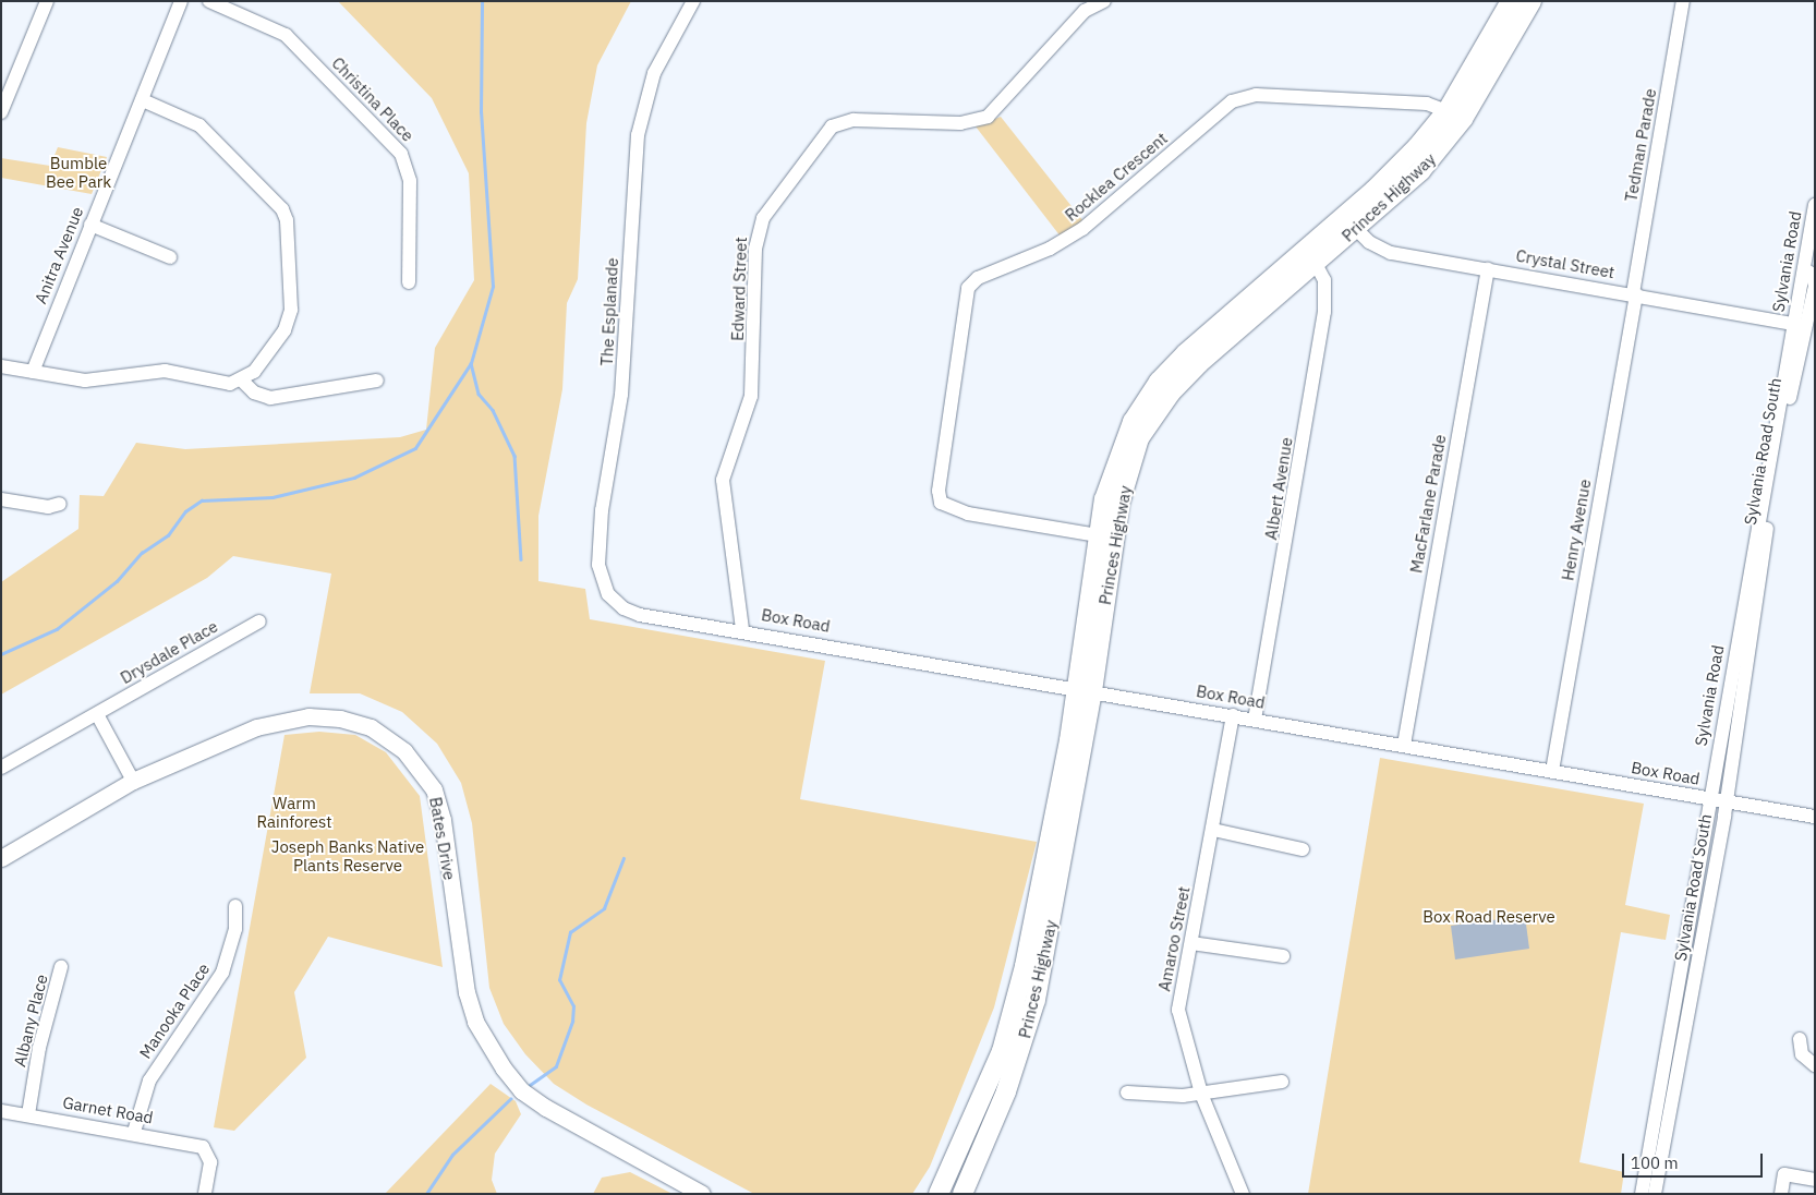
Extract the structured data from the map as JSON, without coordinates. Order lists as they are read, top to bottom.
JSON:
{
  "streets": {
    "highway": ["Princes Highway"],
    "main road": ["Bates Drive"],
    "street": [
      "Christina Place",
      "Tedman Parade",
      "Rocklea Crescent",
      "Anitra Avenue",
      "Sylvania Road",
      "Crystal Street",
      "Edward Street",
      "The Esplanade",
      "Sylvania Road South",
      "Albert Avenue",
      "MacFarlane Parade",
      "Henry Avenue",
      "Box Road",
      "Drysdale Place",
      "Amaroo Street",
      "Manooka Place",
      "Albany Place",
      "Garnet Road"
    ]
  },
  "crossings": [
    ["Tedman Parade", "Crystal Street"],
    ["Tedman Parade", "Henry Avenue"],
    ["Rocklea Crescent", "Princes Highway"],
    ["Princes Highway", "Crystal Street"],
    ["Princes Highway", "Albert Avenue"],
    ["Princes Highway", "Box Road"],
    ["Sylvania Road", "Crystal Street"],
    ["Sylvania Road", "Sylvania Road South"],
    ["Sylvania Road", "Box Road"],
    ["Crystal Street", "MacFarlane Parade"],
    ["Crystal Street", "Henry Avenue"],
    ["Edward Street", "Box Road"],
    ["The Esplanade", "Box Road"],
    ["Sylvania Road South", "Box Road"],
    ["Albert Avenue", "Box Road"],
    ["MacFarlane Parade", "Box Road"],
    ["Henry Avenue", "Box Road"],
    ["Box Road", "Amaroo Street"],
    ["Manooka Place", "Garnet Road"],
    ["Albany Place", "Garnet Road"]
  ],
  "parks": [
    "Bumble Bee Park",
    "Warm Rainforest",
    "Joseph Banks Native Plants Reserve",
    "Box Road Reserve"
  ],
  "scale_bar": "100 m"
}
